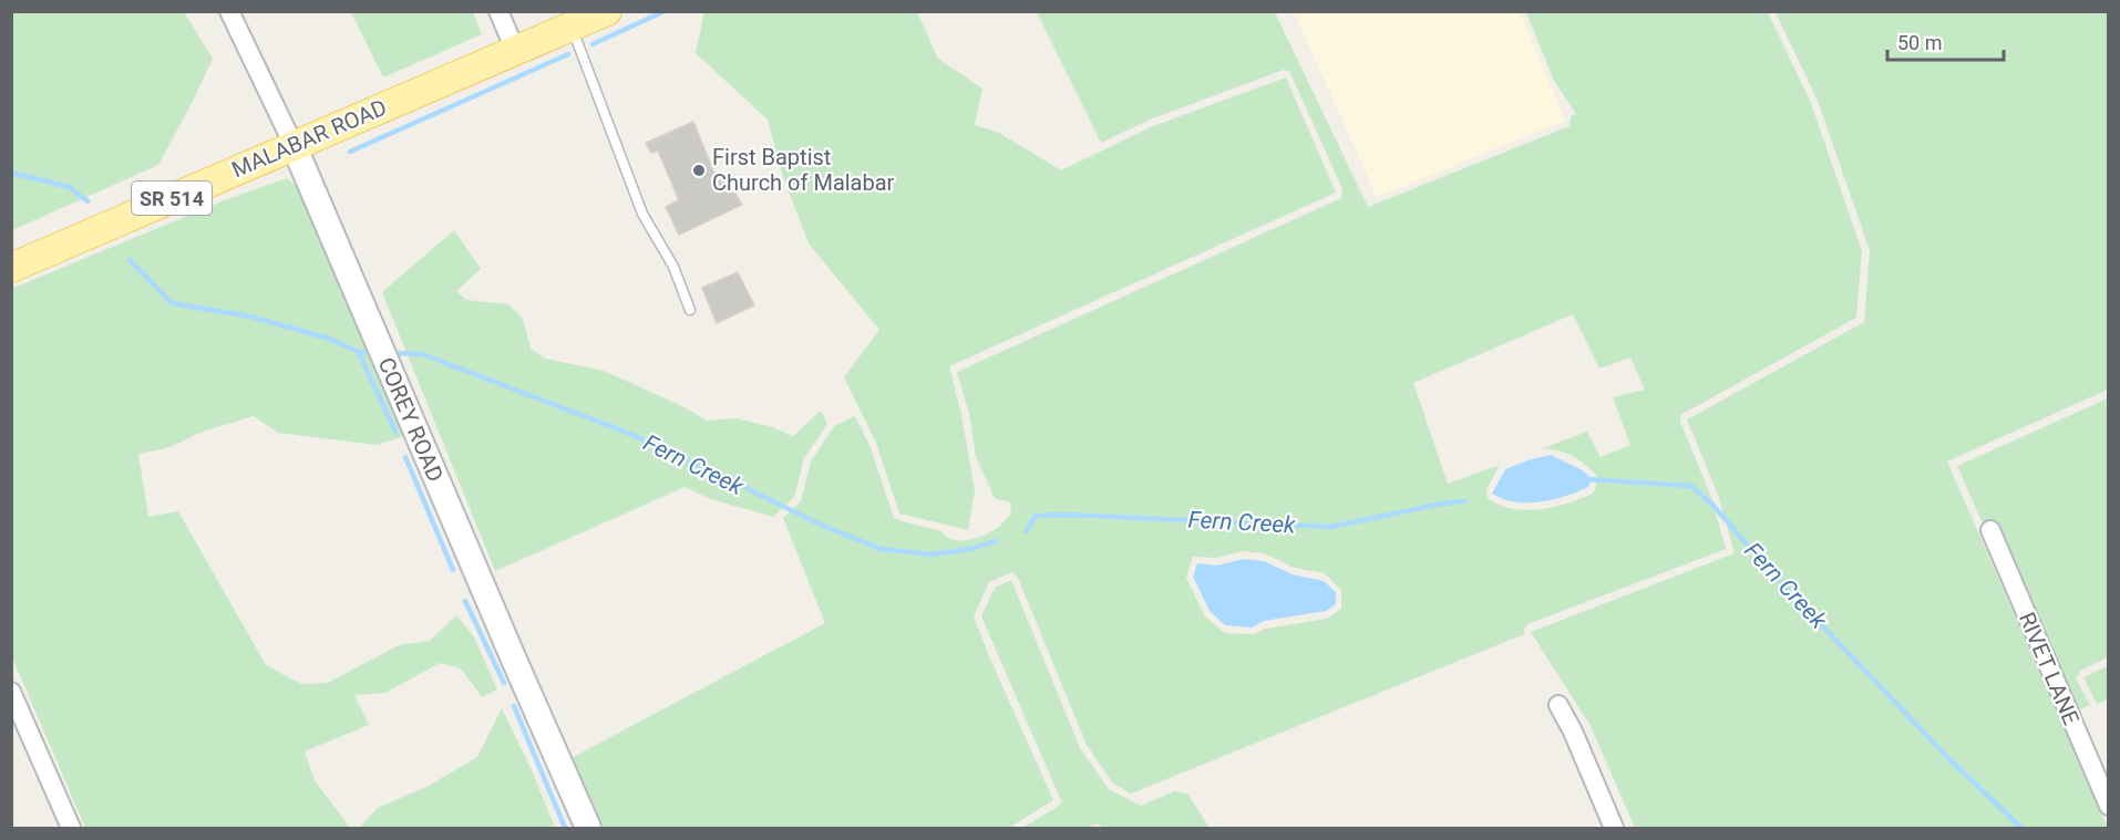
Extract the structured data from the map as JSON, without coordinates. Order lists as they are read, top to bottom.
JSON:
{
  "streets": {
    "main road": ["MALABAR ROAD", "SR 514"],
    "street": ["COREY ROAD", "RIVET LANE"]
  },
  "crossings": [
    ["MALABAR ROAD", "COREY ROAD"]
  ],
  "water": ["Fern Creek"],
  "places": ["First Baptist Church of Malabar"],
  "scale_bar": "50 m"
}
